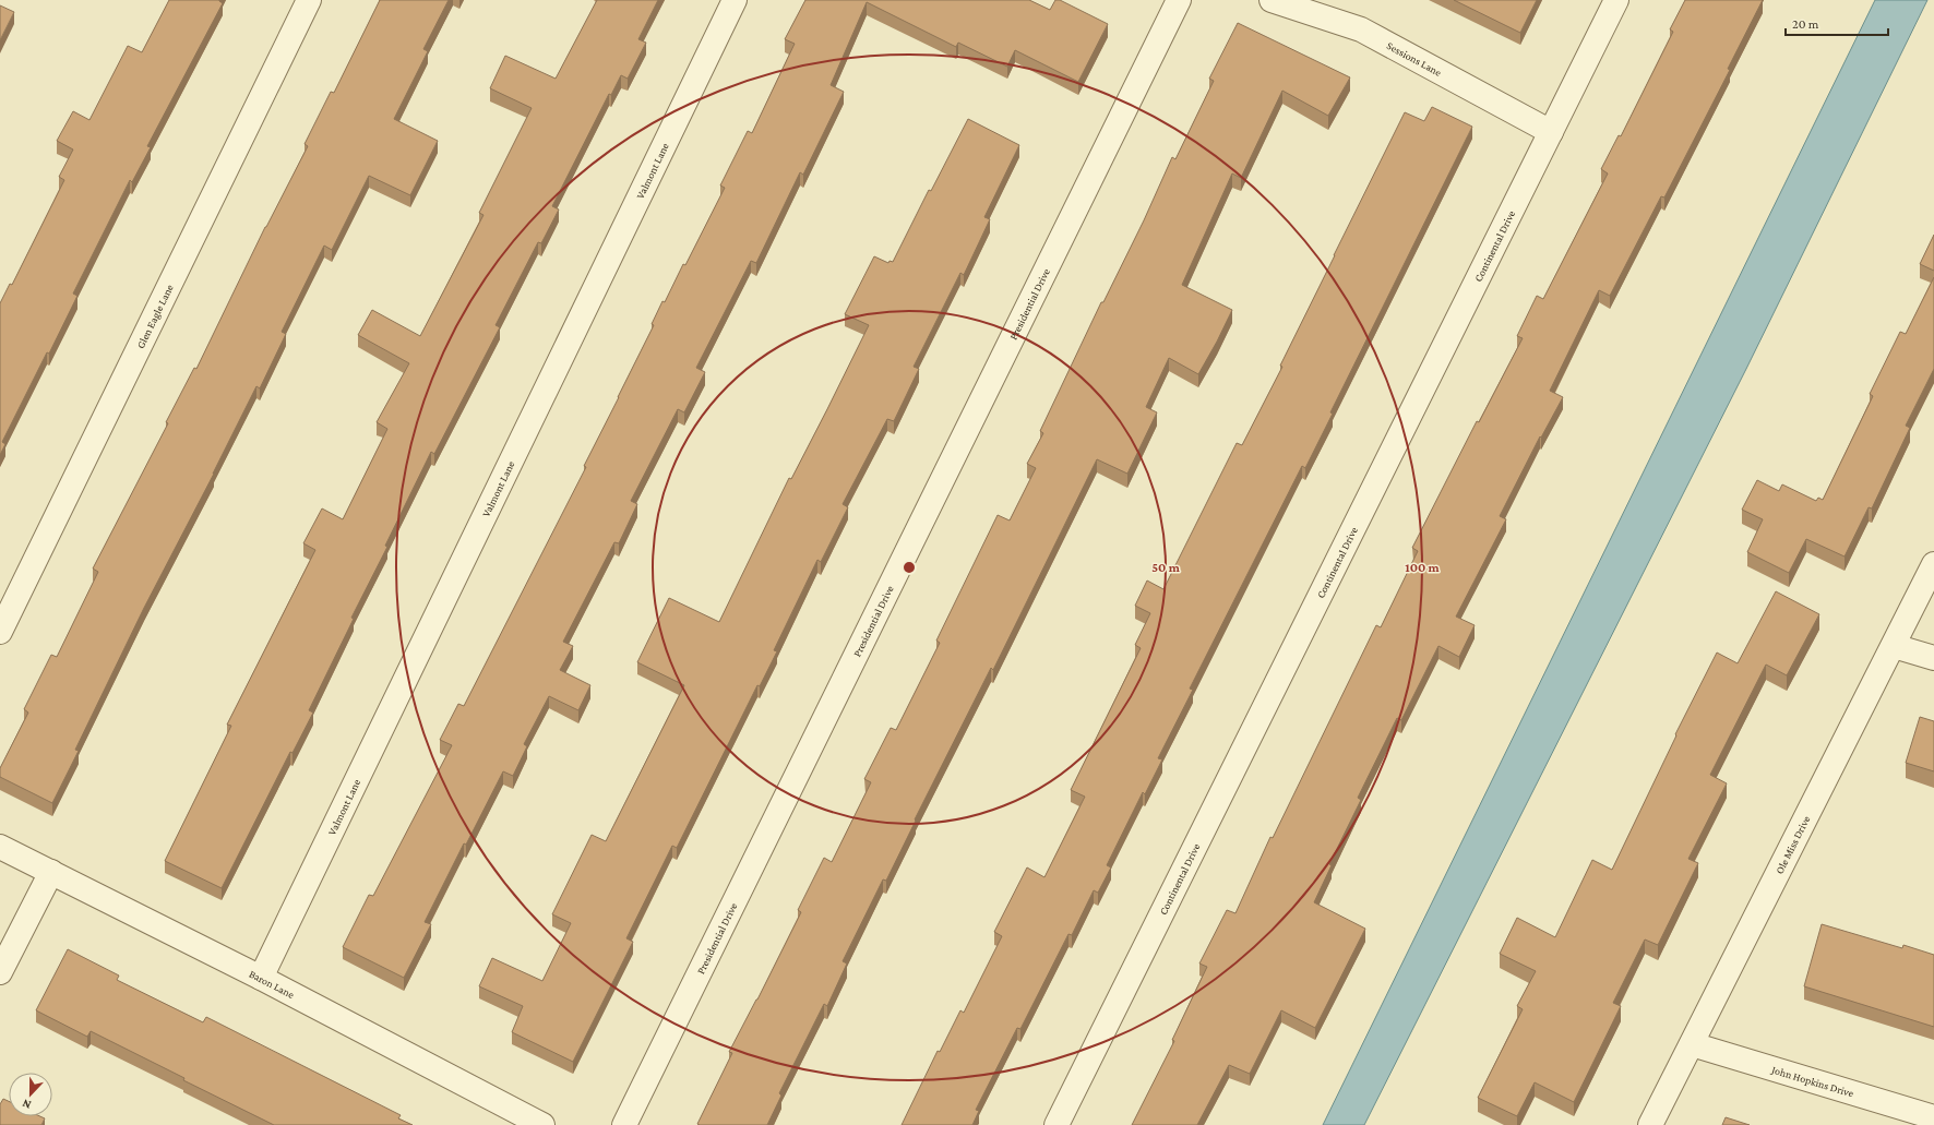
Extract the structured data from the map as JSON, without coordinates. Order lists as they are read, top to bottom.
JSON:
{
  "streets": {
    "street": [
      "Sessions Lane",
      "Valmont Lane",
      "Continental Drive",
      "Presidential Drive",
      "Glen Eagle Lane",
      "Ole Miss Drive",
      "Baron Lane",
      "John Hopkins Drive"
    ]
  },
  "crossings": [
    ["Sessions Lane", "Continental Drive"],
    ["Valmont Lane", "Baron Lane"],
    ["Ole Miss Drive", "John Hopkins Drive"]
  ],
  "scale_bar": "20 m",
  "north": "bottom",
  "rings": ["50 m", "100 m"]
}
